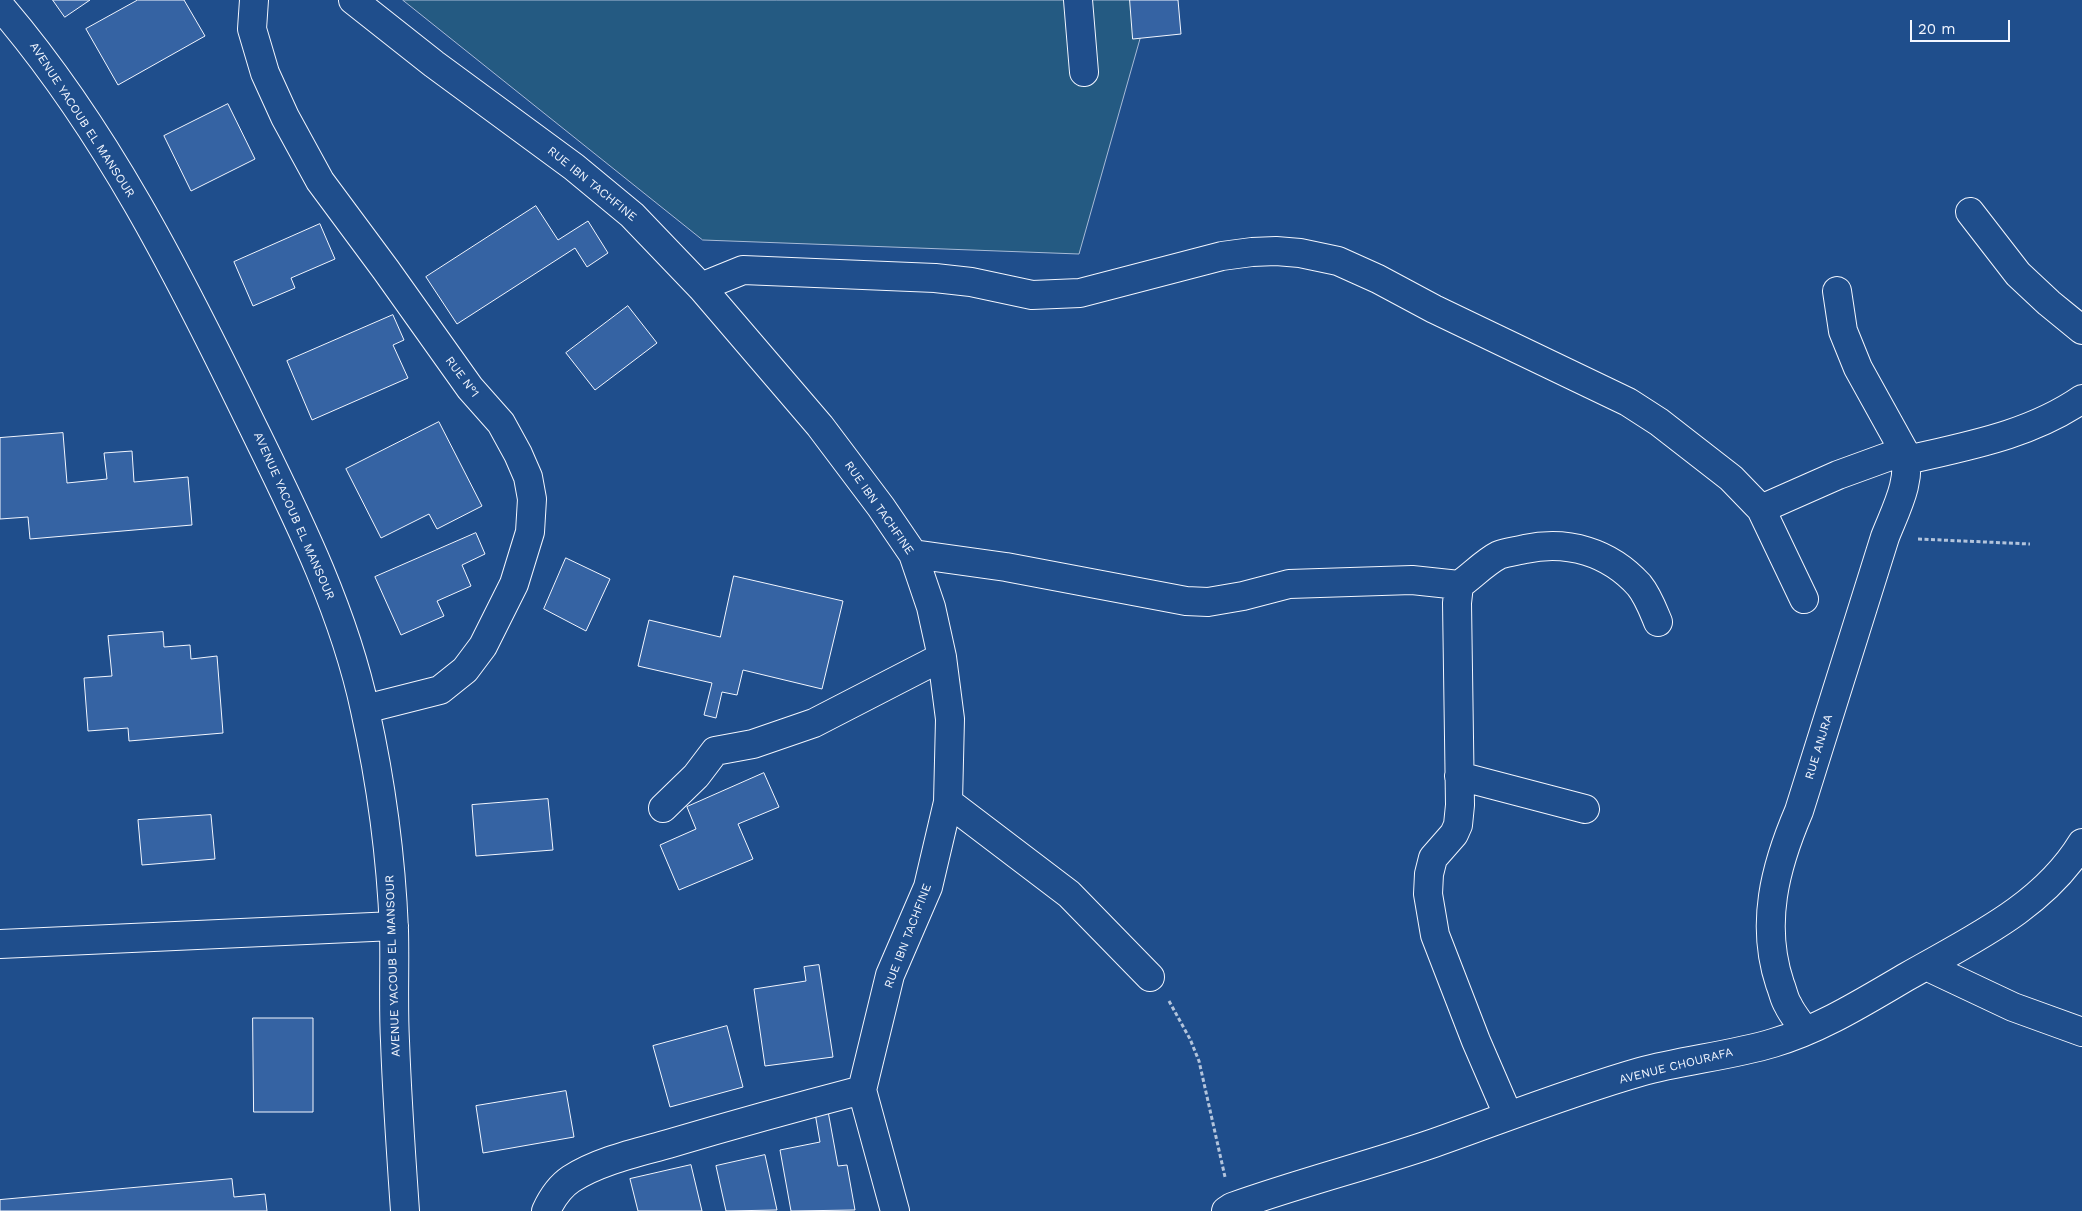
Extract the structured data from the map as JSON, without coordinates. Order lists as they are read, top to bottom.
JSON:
{
  "streets": {
    "street": [
      "AVENUE YACOUB EL MANSOUR",
      "RUE IBN TACHFINE",
      "RUE N°1",
      "RUE ANJRA",
      "AVENUE CHOURAFA"
    ]
  },
  "crossings": [
    ["AVENUE YACOUB EL MANSOUR", "RUE N°1"],
    ["RUE ANJRA", "AVENUE CHOURAFA"]
  ],
  "scale_bar": "20 m"
}
